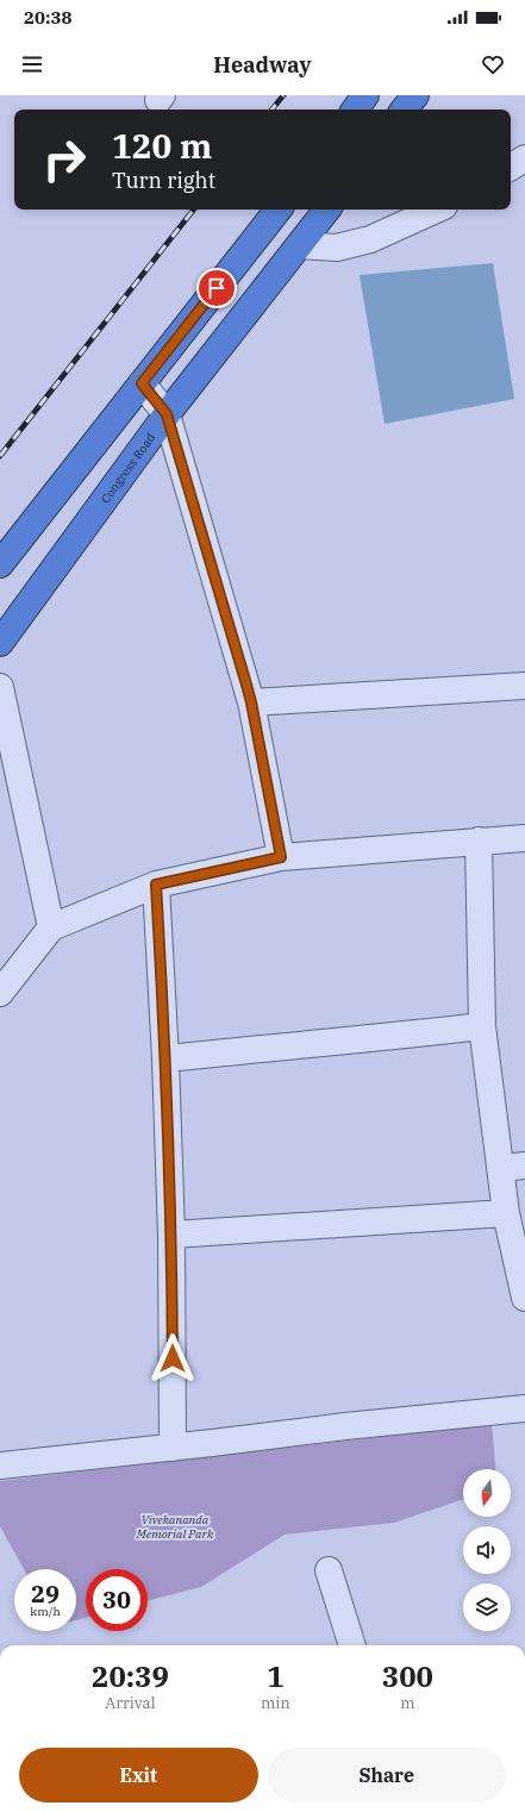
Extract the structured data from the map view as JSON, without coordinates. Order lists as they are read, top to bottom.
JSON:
{
  "streets": {
    "highway": ["Congress Road"]
  },
  "parks": ["Vivekananda Memorial Park"],
  "north": "bottom",
  "page": {
    "status": "20:38",
    "header": "Headway",
    "turn": ["120 m", "Turn right"],
    "speed": "29 km/h",
    "limit": "30",
    "eta": [
      "20:39",
      "Arrival",
      "1",
      "min",
      "300",
      "m"
    ],
    "buttons": ["Exit", "Share"]
  }
}
